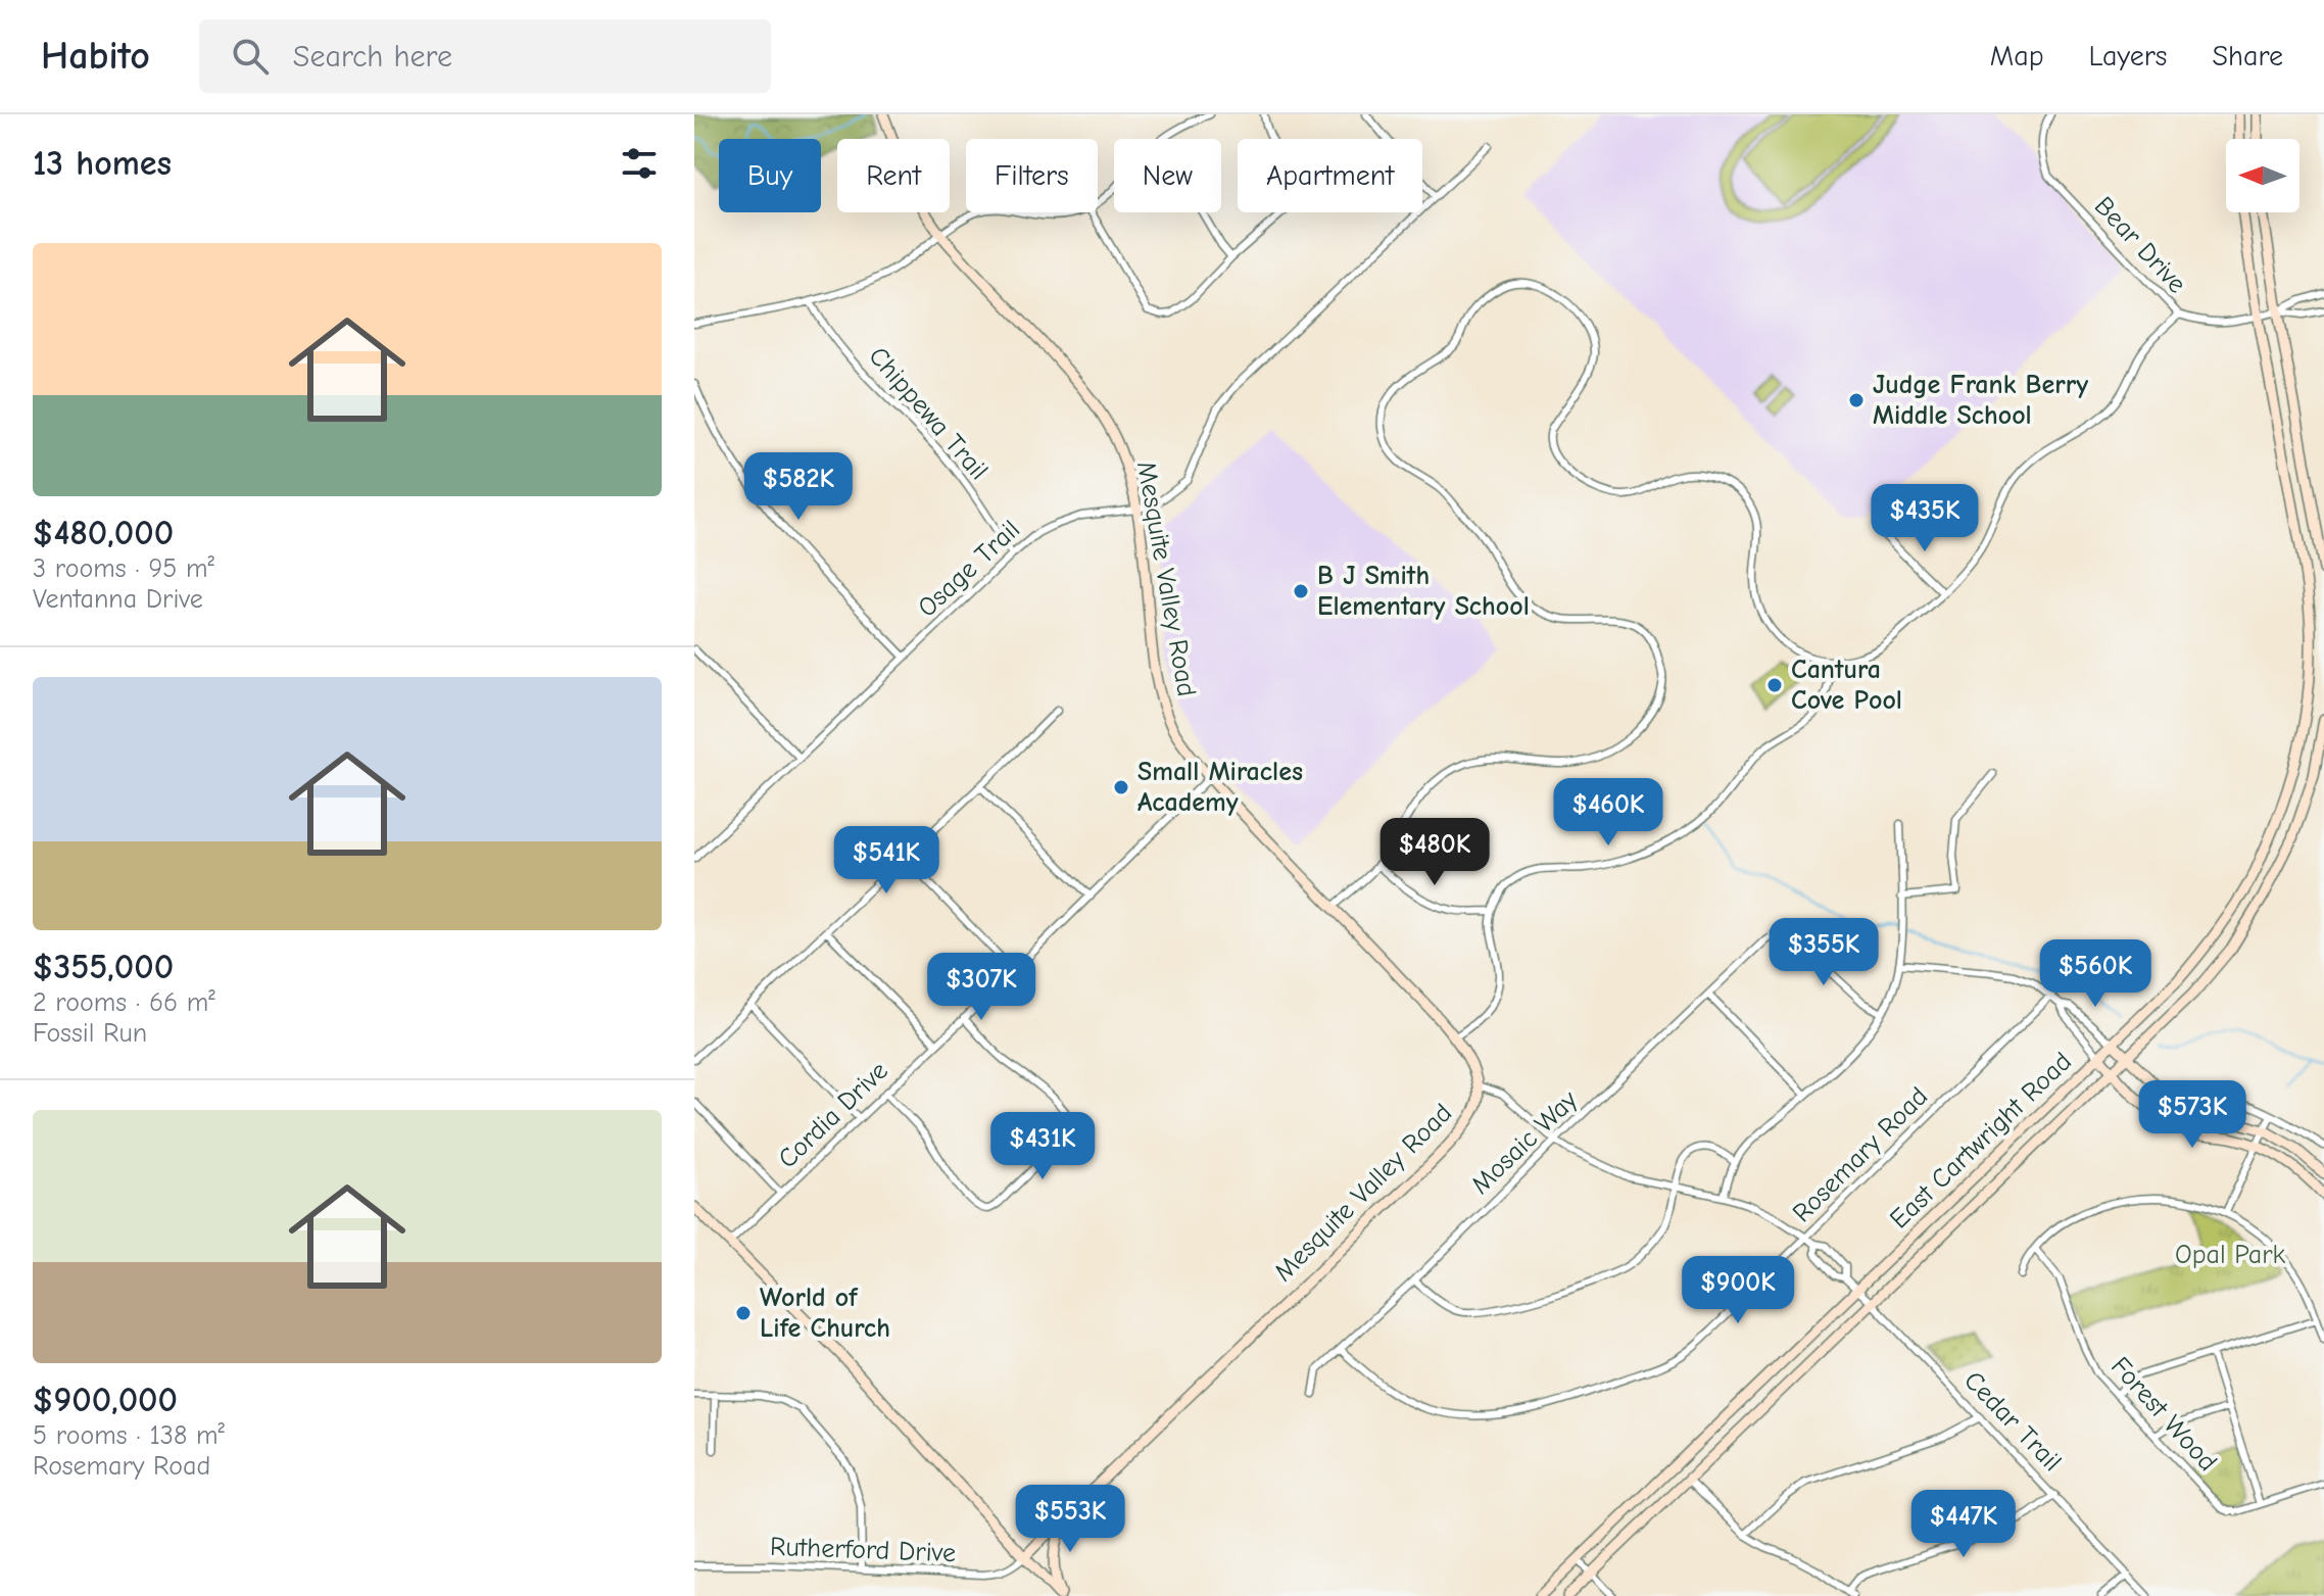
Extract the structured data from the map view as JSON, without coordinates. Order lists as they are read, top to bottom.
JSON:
{
  "streets": {
    "main road": ["Mesquite Valley Road", "East Cartwright Road"],
    "street": [
      "Bear Drive",
      "Chippewa Trail",
      "Osage Trail",
      "Cordia Drive",
      "Mosaic Way",
      "Rosemary Road",
      "Forest Wood",
      "Cedar Trail",
      "Rutherford Drive"
    ]
  },
  "crossings": [
    ["Bear Drive", "East Cartwright Road"],
    ["Chippewa Trail", "Osage Trail"],
    ["Osage Trail", "Mesquite Valley Road"],
    ["Mesquite Valley Road", "Cordia Drive"],
    ["Mesquite Valley Road", "Cedar Trail"],
    ["Mesquite Valley Road", "Rutherford Drive"],
    ["East Cartwright Road", "Cedar Trail"],
    ["Mosaic Way", "Rosemary Road"],
    ["Mosaic Way", "Cedar Trail"],
    ["Rosemary Road", "Cedar Trail"]
  ],
  "parks": ["Opal Park"],
  "places": [
    "Judge Frank Berry Middle School",
    "B J Smith Elementary School",
    "Cantura Cove Pool",
    "Small Miracles Academy",
    "World of Life Church"
  ],
  "north": "left",
  "page": {
    "header": "Habito",
    "search": "Search here",
    "nav": ["Map", "Layers", "Share"],
    "heading": "13 homes",
    "chip": [
      "Buy",
      "Rent",
      "Filters",
      "New",
      "Apartment"
    ],
    "list": [
      {
        "name": "$480,000",
        "note": "3 rooms · 95 m² · Ventanna Drive"
      },
      {
        "name": "$355,000",
        "note": "2 rooms · 66 m² · Fossil Run"
      },
      {
        "name": "$900,000",
        "note": "5 rooms · 138 m² · Rosemary Road"
      }
    ],
    "price": [
      "$582K",
      "$435K",
      "$460K",
      "$480K",
      "$541K",
      "$355K",
      "$560K",
      "$307K",
      "$573K",
      "$431K",
      "$900K",
      "$553K",
      "$447K"
    ]
  }
}
